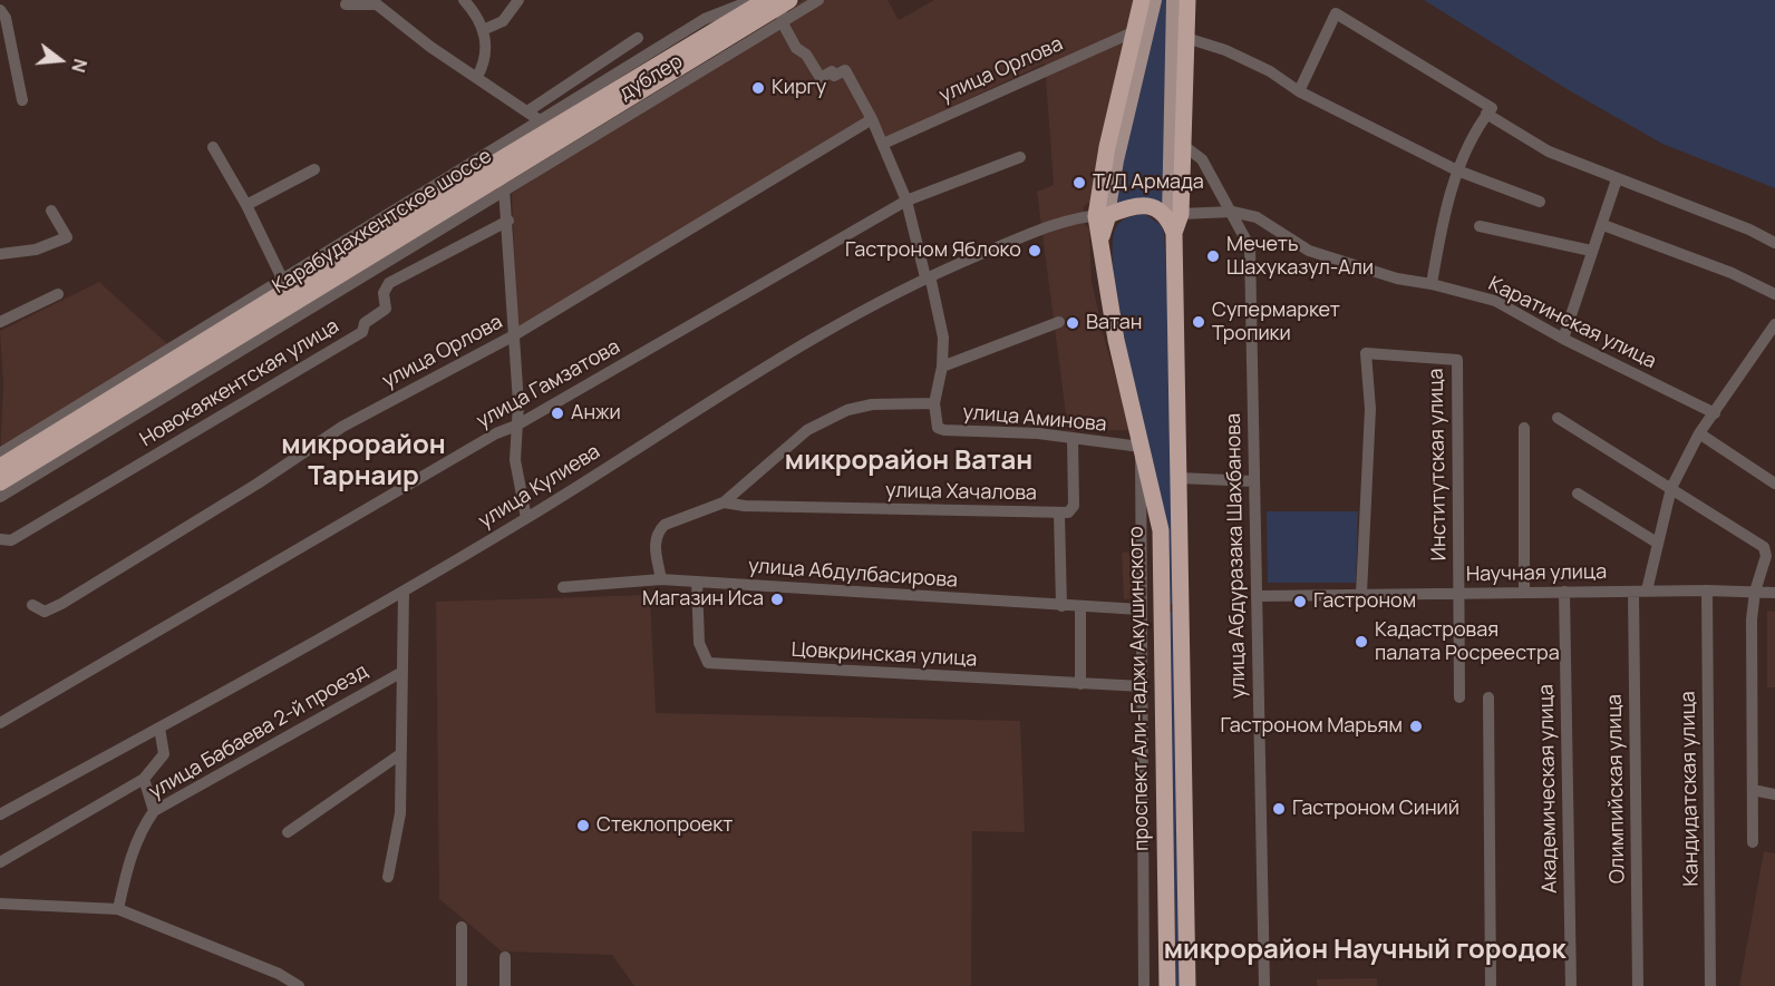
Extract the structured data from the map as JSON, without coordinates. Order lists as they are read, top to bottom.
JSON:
{
  "streets": {
    "highway": ["Карабудахкентское шоссе", "проспект Али-Гаджи Акушинского"],
    "street": [
      "улица Орлова",
      "дублер",
      "Каратинская улица",
      "Новокаякентская улица",
      "улица Гамзатова",
      "улица Аминова",
      "Институтская улица",
      "улица Кулиева",
      "улица Хачалова",
      "улица Абдуразака Шахбанова",
      "улица Абдулбасирова",
      "Научная улица",
      "Цовкринская улица",
      "улица Бабаева 2-й проезд",
      "Академическая улица",
      "Олимпийская улица",
      "Кандидатская улица"
    ]
  },
  "crossings": [
    ["Каратинская улица", "улица Абдуразака Шахбанова"],
    ["улица Аминова", "улица Хачалова"],
    ["улица Аминова", "улица Абдулбасирова"],
    ["улица Аминова", "проспект Али-Гаджи Акушинского"],
    ["Институтская улица", "Научная улица"],
    ["улица Кулиева", "проспект Али-Гаджи Акушинского"],
    ["улица Абдуразака Шахбанова", "Научная улица"],
    ["улица Абдулбасирова", "Цовкринская улица"],
    ["Научная улица", "Академическая улица"],
    ["Научная улица", "Олимпийская улица"],
    ["Научная улица", "Кандидатская улица"]
  ],
  "districts": ["микрорайон Тарнаир", "микрорайон Ватан", "микрорайон Научный городок"],
  "places": [
    "Киргу",
    "Т/Д Армада",
    "Гастроном Яблоко",
    "Мечеть Шахуказул-Али",
    "Супермаркет Тропики",
    "Ватан",
    "Анжи",
    "Магазин Иса",
    "Гастроном",
    "Кадастровая палата Росреестра",
    "Гастроном Марьям",
    "Гастроном Синий",
    "Стеклопроект"
  ],
  "north": "right"
}
